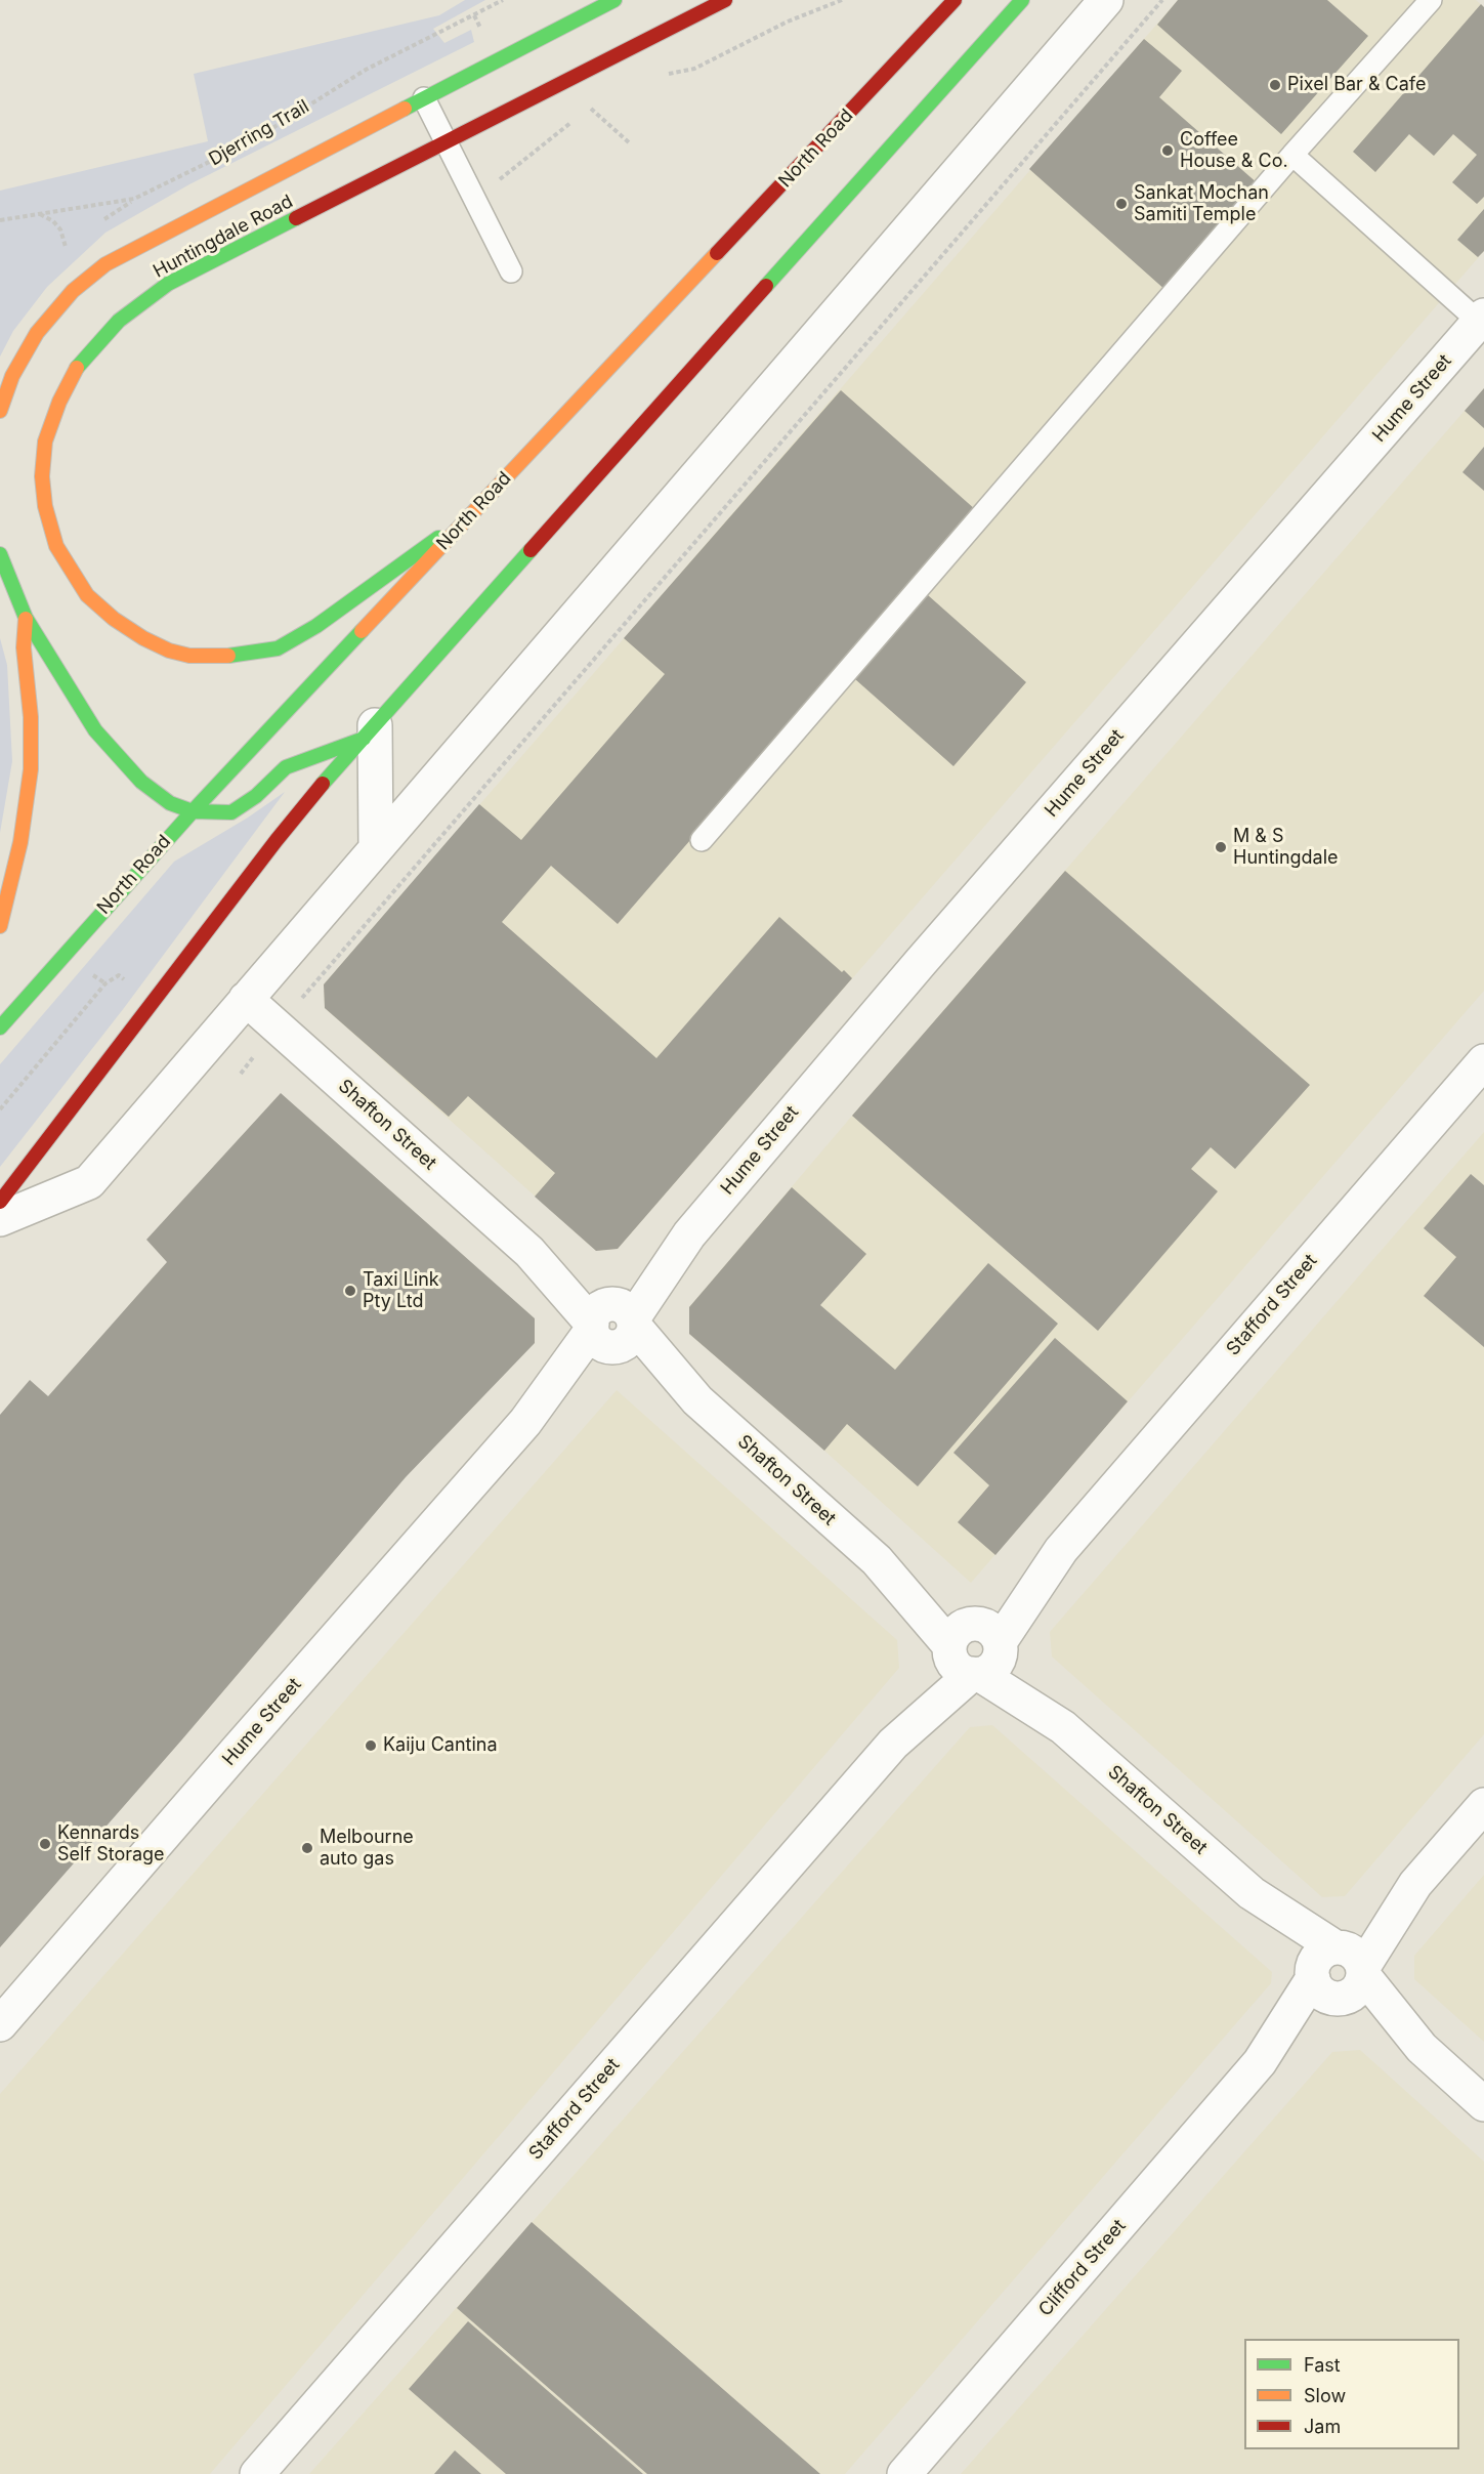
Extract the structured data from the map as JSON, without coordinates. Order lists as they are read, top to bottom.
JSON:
{
  "streets": {
    "main road": ["North Road", "Huntingdale Road"],
    "street": [
      "Hume Street",
      "Shafton Street",
      "Stafford Street",
      "Clifford Street"
    ],
    "path": ["Djerring Trail"]
  },
  "crossings": [
    ["North Road", "Huntingdale Road"],
    ["Hume Street", "Shafton Street"],
    ["Shafton Street", "Stafford Street"],
    ["Shafton Street", "Clifford Street"]
  ],
  "places": [
    "Pixel Bar & Cafe",
    "Coffee House & Co.",
    "Sankat Mochan Samiti Temple",
    "M & S Huntingdale",
    "Taxi Link Pty Ltd",
    "Kaiju Cantina",
    "Kennards Self Storage",
    "Melbourne auto gas"
  ],
  "legend": ["Fast", "Slow", "Jam"]
}
